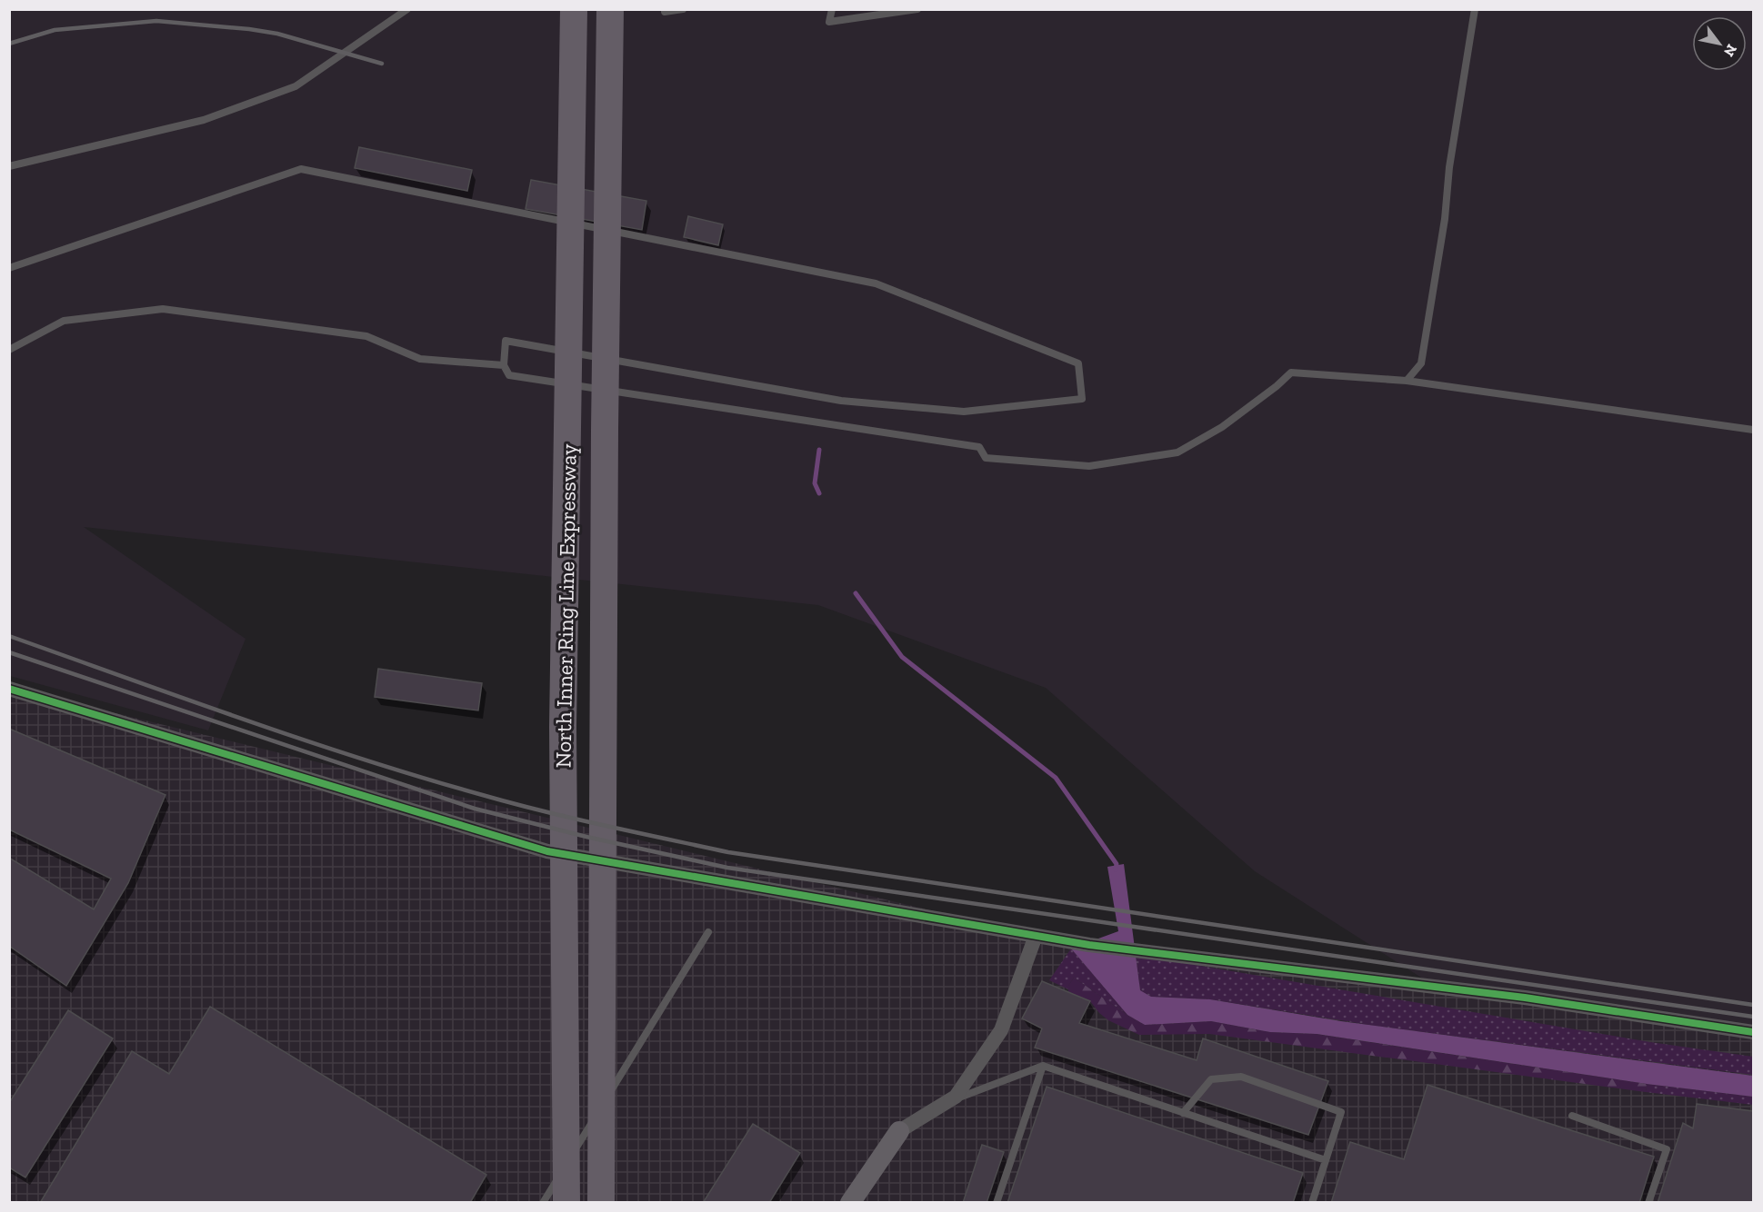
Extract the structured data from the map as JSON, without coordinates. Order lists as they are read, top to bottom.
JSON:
{
  "streets": {
    "highway": ["North Inner Ring Line Expressway"]
  },
  "north": "bottom right"
}
